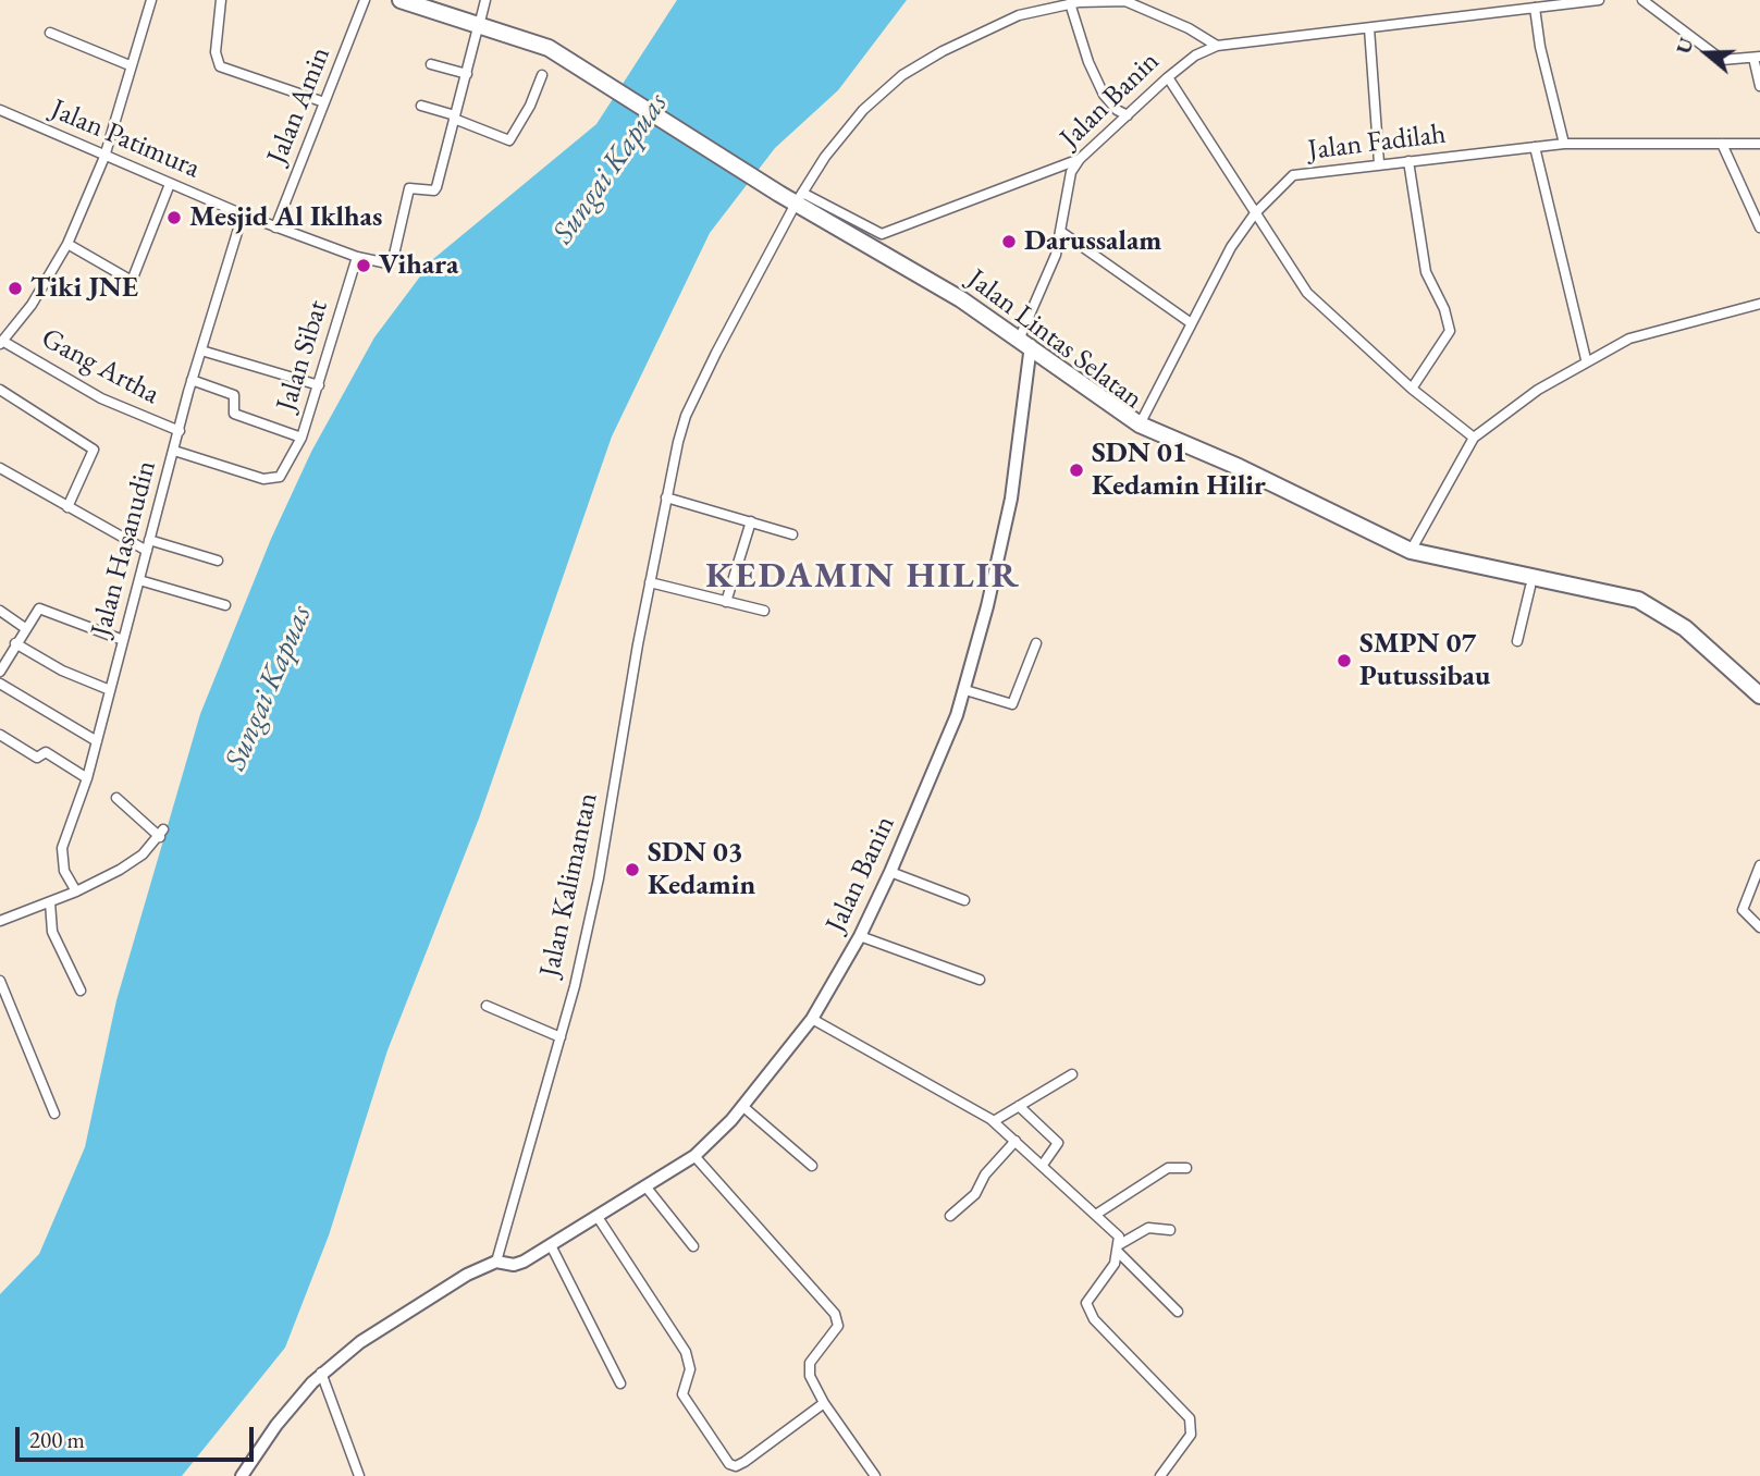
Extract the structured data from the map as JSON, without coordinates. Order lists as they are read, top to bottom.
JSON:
{
  "streets": {
    "highway": ["Jalan Lintas Selatan"],
    "street": [
      "Jalan Banin",
      "Jalan Amin",
      "Jalan Patimura",
      "Jalan Fadilah",
      "Jalan Sibat",
      "Gang Artha",
      "Jalan Hasanudin",
      "Jalan Kalimantan"
    ]
  },
  "crossings": [
    ["Jalan Banin", "Jalan Lintas Selatan"],
    ["Jalan Banin", "Jalan Kalimantan"],
    ["Jalan Amin", "Jalan Patimura"],
    ["Jalan Patimura", "Jalan Sibat"],
    ["Jalan Patimura", "Jalan Hasanudin"],
    ["Jalan Fadilah", "Jalan Lintas Selatan"],
    ["Jalan Lintas Selatan", "Jalan Kalimantan"],
    ["Jalan Sibat", "Jalan Hasanudin"],
    ["Gang Artha", "Jalan Hasanudin"]
  ],
  "districts": ["KEDAMIN HILIR"],
  "water": ["Sungai Kapuas"],
  "places": [
    "Mesjid Al Iklhas",
    "Darussalam",
    "Vihara",
    "Tiki JNE",
    "SDN 01 Kedamin Hilir",
    "SMPN 07 Putussibau",
    "SDN 03 Kedamin"
  ],
  "scale_bar": "200 m",
  "north": "left"
}
